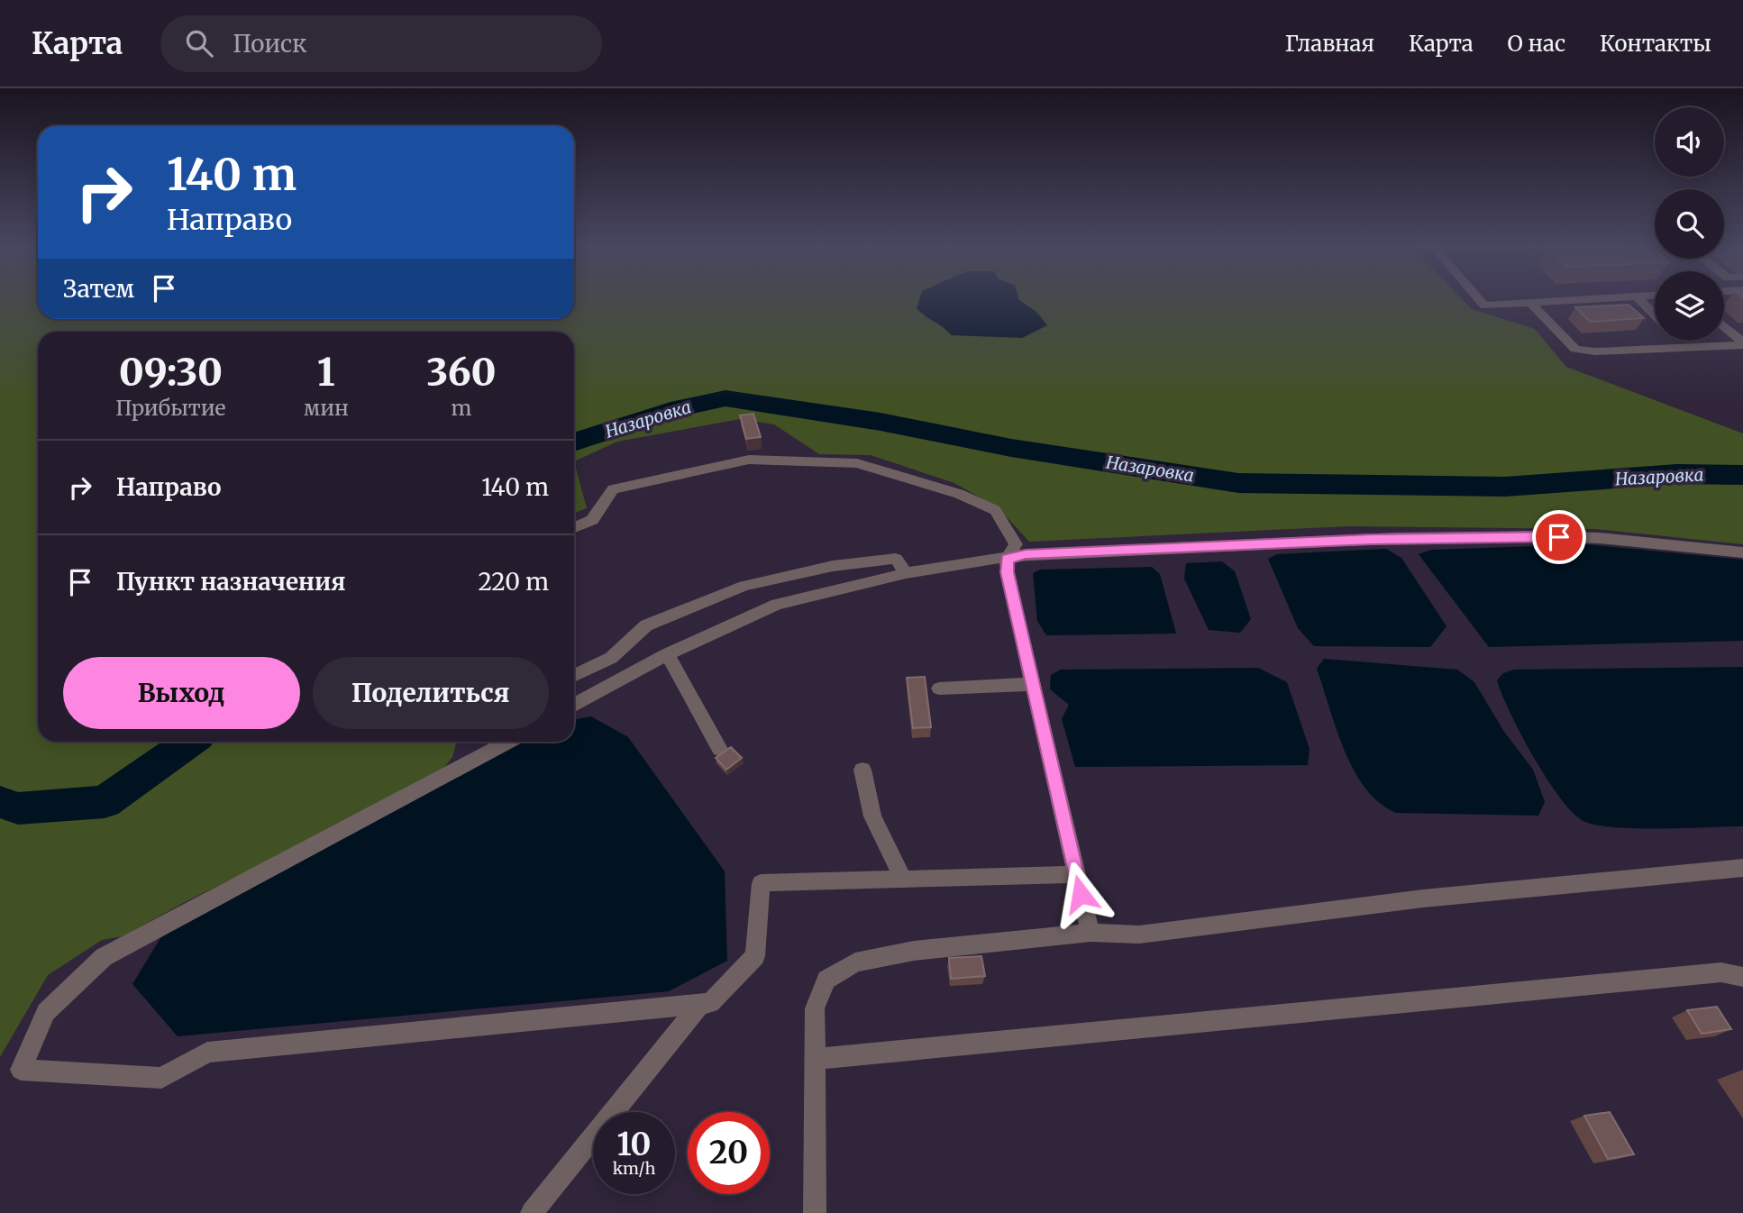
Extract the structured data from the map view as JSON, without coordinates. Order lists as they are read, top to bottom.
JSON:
{
  "water": ["Назаровка"],
  "page": {
    "header": "Карта",
    "search": "Поиск",
    "nav": [
      "Главная",
      "Карта",
      "О нас",
      "Контакты"
    ],
    "turn": ["140 m", "Направо"],
    "then": "Затем",
    "eta": [
      "09:30",
      "Прибытие",
      "1",
      "мин",
      "360",
      "m"
    ],
    "list": [
      {
        "name": "Направо",
        "value": "140 m"
      },
      {
        "name": "Пункт назначения",
        "value": "220 m"
      }
    ],
    "buttons": ["Выход", "Поделиться"],
    "speed": "10 km/h",
    "limit": "20"
  }
}
